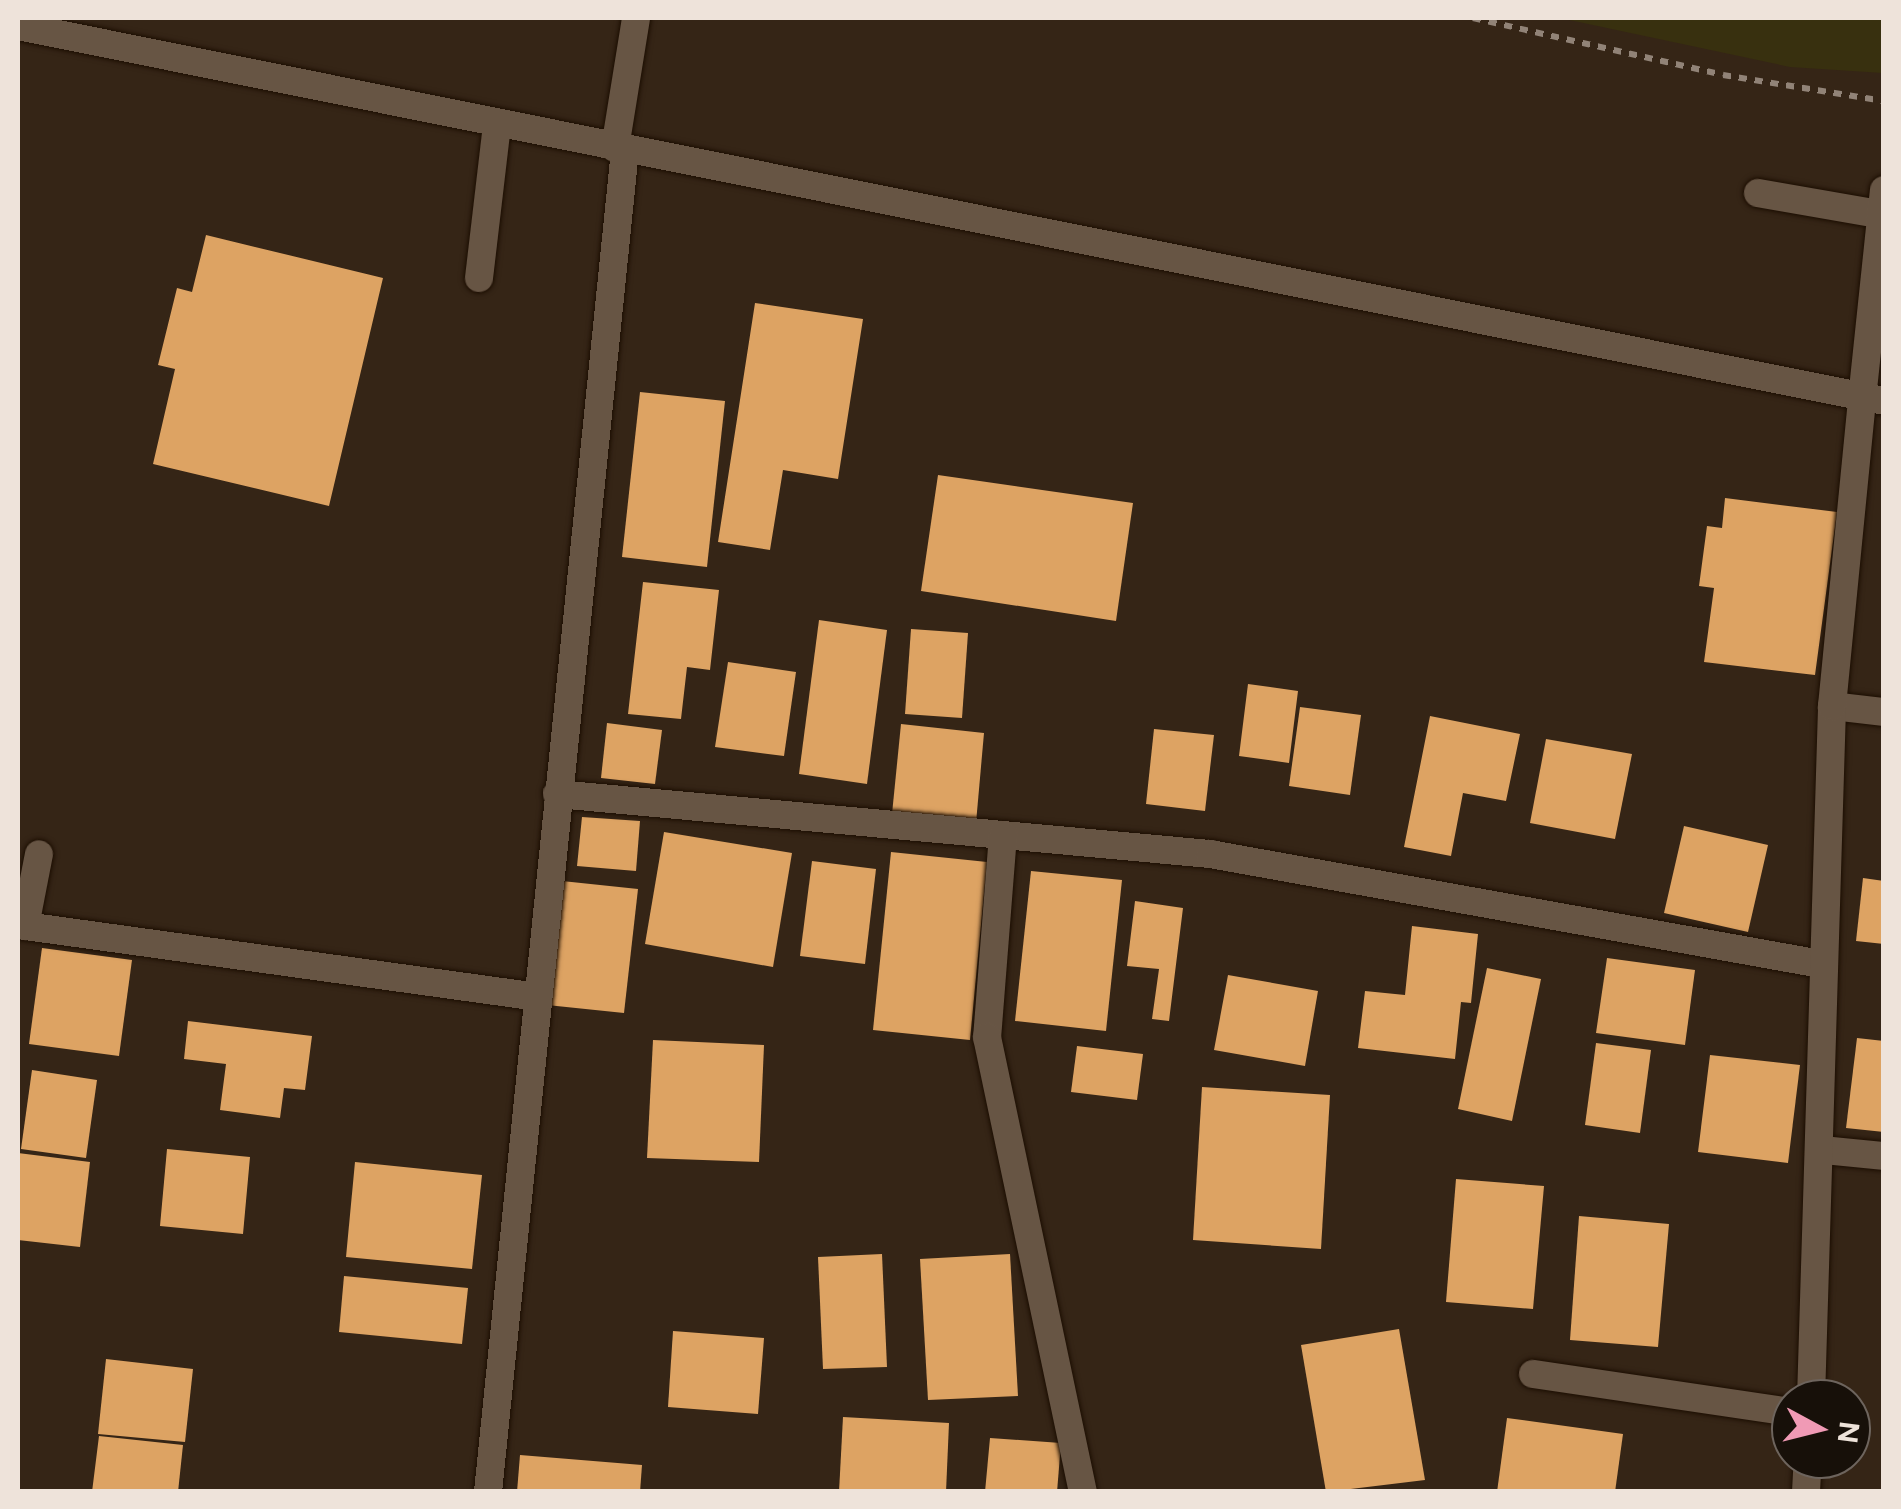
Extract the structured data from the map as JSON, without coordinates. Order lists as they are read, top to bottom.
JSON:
{
  "north": "right"
}
